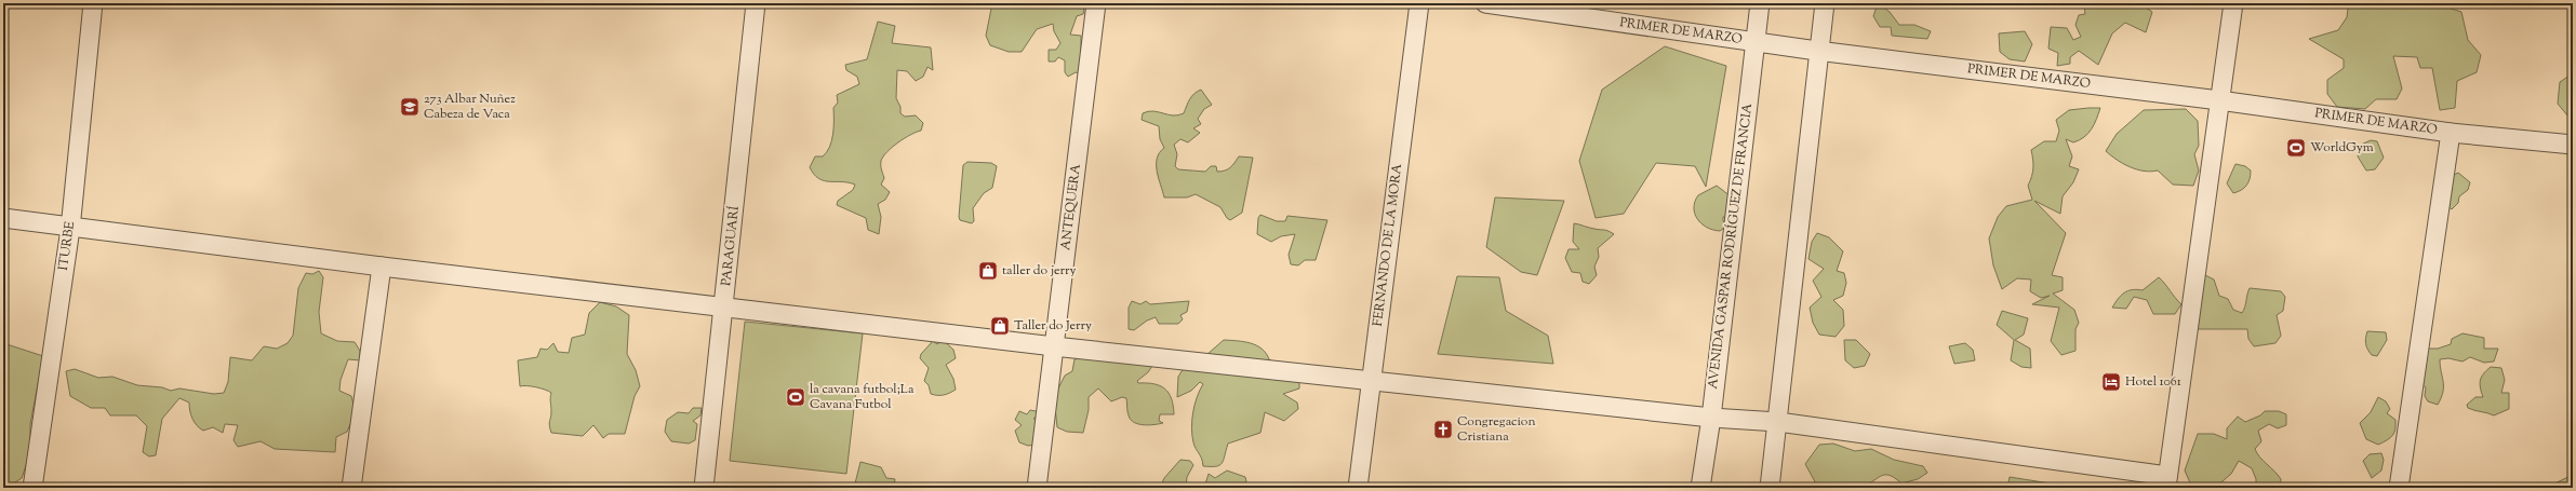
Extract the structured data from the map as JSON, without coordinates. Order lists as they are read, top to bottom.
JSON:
{
  "streets": {
    "street": [
      "PRIMER DE MARZO",
      "ANTEQUERA",
      "FERNANDO DE LA MORA",
      "ITURBE",
      "PARAGUARÍ",
      "AVENIDA GASPAR RODRÍGUEZ DE FRANCIA"
    ]
  },
  "crossings": [
    ["PRIMER DE MARZO", "AVENIDA GASPAR RODRÍGUEZ DE FRANCIA"]
  ],
  "places": {
    "school or university": ["273 Albar Nuñez Cabeza de Vaca"],
    "sports": ["WorldGym", "la cavana futbol;La Cavana Futbol"],
    "shop": ["taller do jerry", "Taller do Jerry"],
    "hotel": ["Hotel 1061"],
    "church": ["Congregacion Cristiana"]
  }
}
